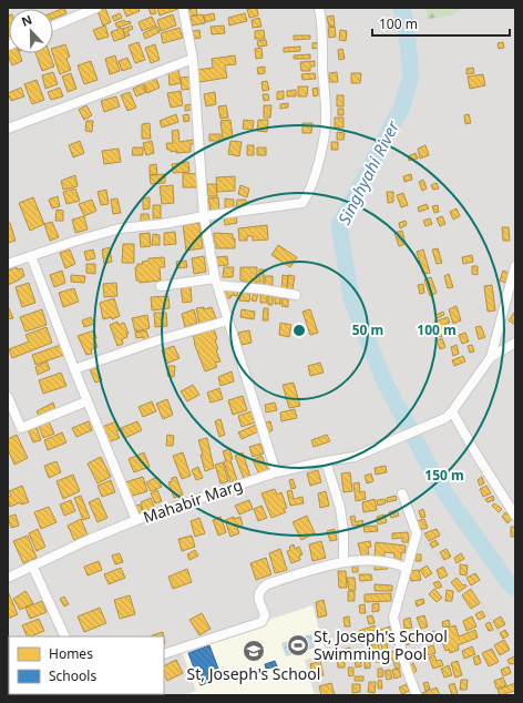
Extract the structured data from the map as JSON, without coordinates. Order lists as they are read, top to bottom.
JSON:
{
  "streets": {
    "street": ["Mahabir Marg"]
  },
  "water": ["Singhyahi River"],
  "places": {
    "sports": ["St, Joseph's School Swimming Pool"],
    "school or university": ["St, Joseph's School"]
  },
  "legend": ["Homes", "Schools"],
  "scale_bar": "100 m",
  "north": "top",
  "rings": ["50 m", "100 m", "150 m"]
}
